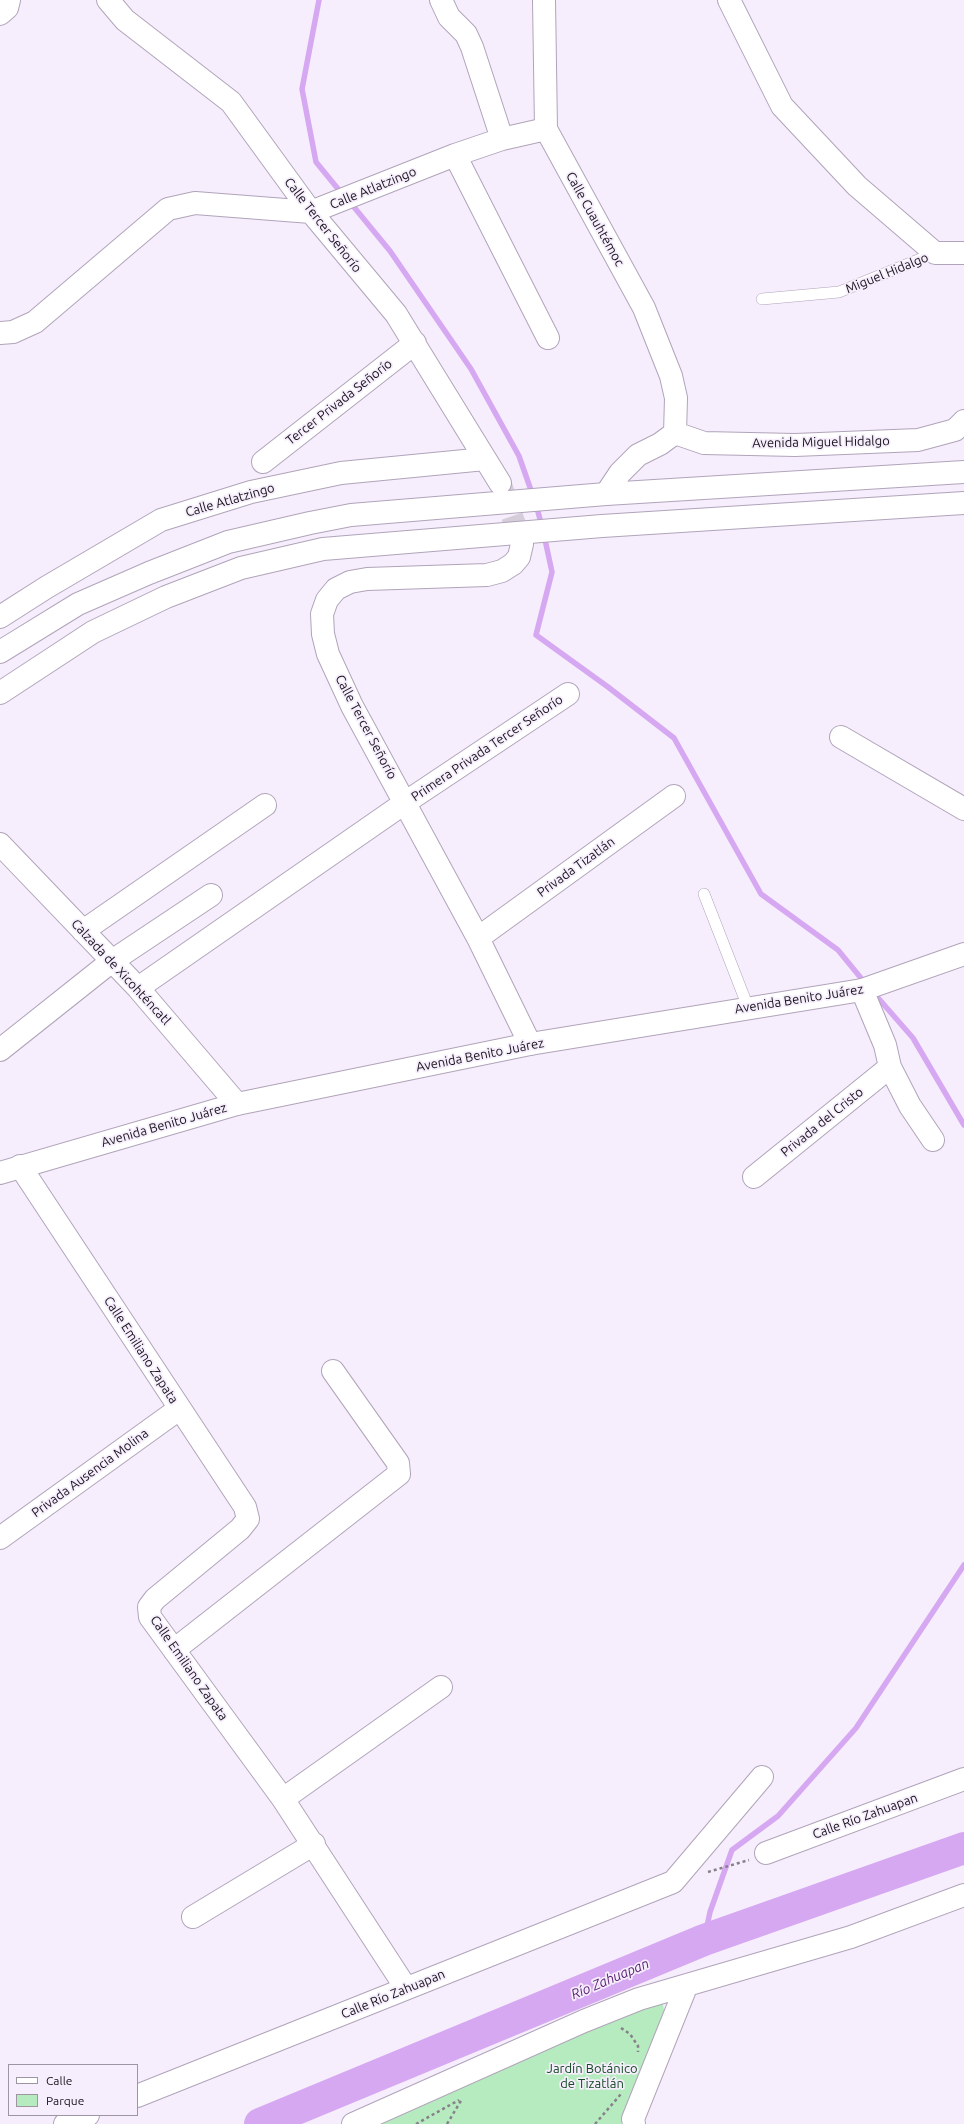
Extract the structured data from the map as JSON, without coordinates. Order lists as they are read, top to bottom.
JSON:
{
  "streets": {
    "main road": [
      "Calle Atlatzingo",
      "Calle Cuauhtémoc",
      "Calle Tercer Señorío",
      "Miguel Hidalgo",
      "Tercer Privada Señorío",
      "Avenida Miguel Hidalgo",
      "Primera Privada Tercer Señorío",
      "Privada Tizatlán",
      "Calzada de Xicohténcatl",
      "Avenida Benito Juárez",
      "Privada del Cristo",
      "Calle Emiliano Zapata",
      "Privada Ausencia Molina",
      "Calle Río Zahuapan"
    ]
  },
  "crossings": [
    ["Calle Atlatzingo", "Calle Cuauhtémoc"],
    ["Calle Atlatzingo", "Calle Tercer Señorío"],
    ["Calle Cuauhtémoc", "Avenida Miguel Hidalgo"],
    ["Calle Tercer Señorío", "Tercer Privada Señorío"],
    ["Calle Tercer Señorío", "Primera Privada Tercer Señorío"],
    ["Calle Tercer Señorío", "Privada Tizatlán"],
    ["Calle Tercer Señorío", "Avenida Benito Juárez"],
    ["Primera Privada Tercer Señorío", "Calzada de Xicohténcatl"],
    ["Calzada de Xicohténcatl", "Avenida Benito Juárez"],
    ["Avenida Benito Juárez", "Calle Emiliano Zapata"],
    ["Calle Emiliano Zapata", "Privada Ausencia Molina"],
    ["Calle Emiliano Zapata", "Calle Río Zahuapan"]
  ],
  "water": ["Río Zahuapan"],
  "parks": ["Jardín Botánico de Tizatlán"],
  "legend": ["Calle", "Parque"]
}
